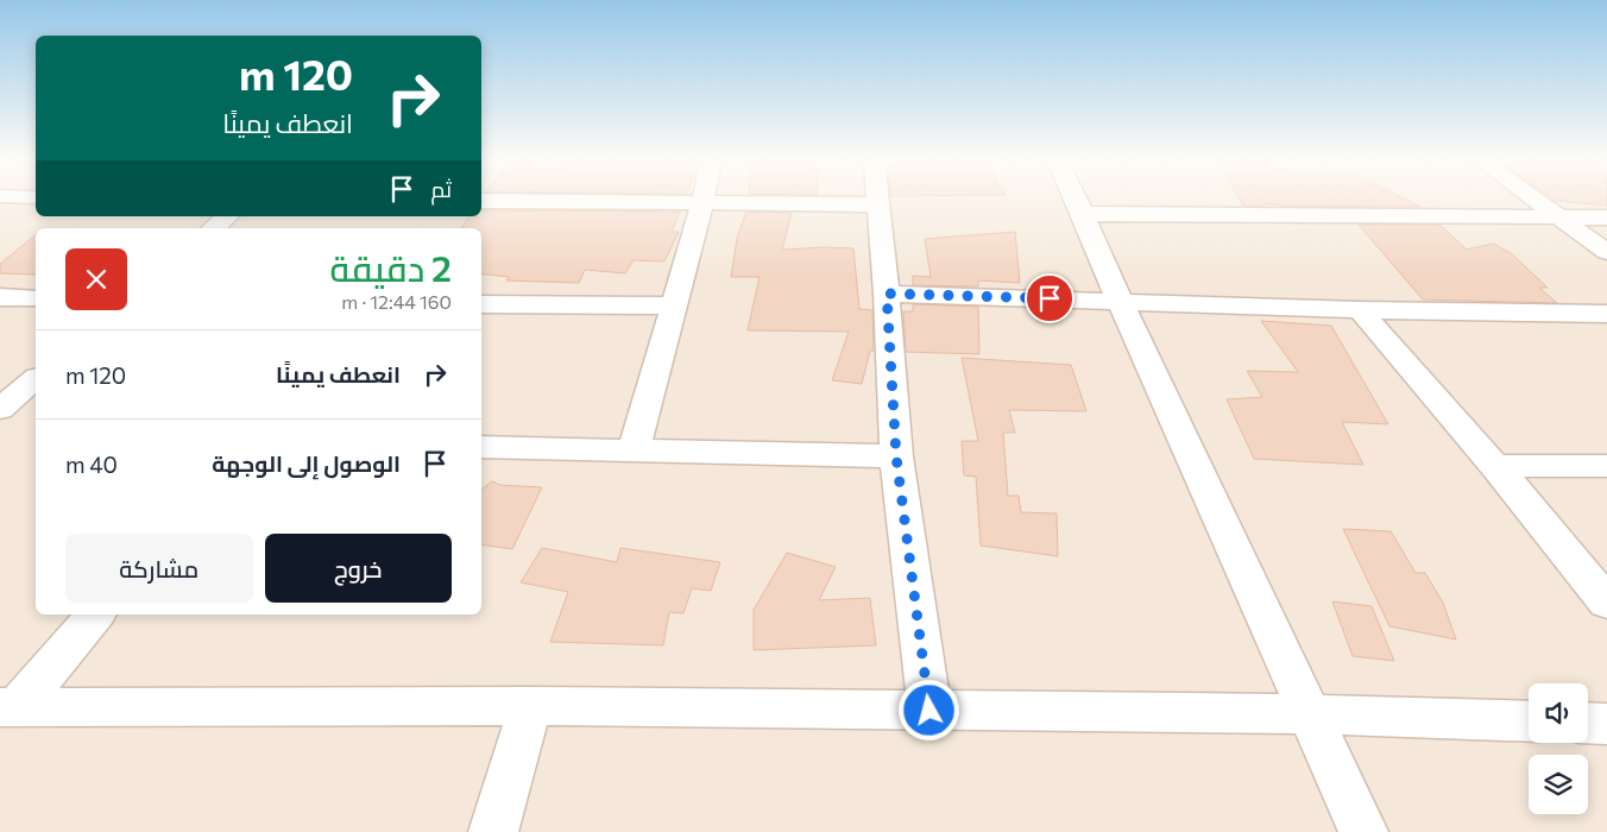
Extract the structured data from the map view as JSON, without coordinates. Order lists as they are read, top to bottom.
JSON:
{
  "page": {
    "turn": ["120 m", "انعطف يمينًا"],
    "then": "ثم",
    "heading": ["2 دقيقة", "160 m · 12:44"],
    "list": [
      {
        "name": "انعطف يمينًا",
        "value": "120 m"
      },
      {
        "name": "الوصول إلى الوجهة",
        "value": "40 m"
      }
    ],
    "buttons": ["خروج", "مشاركة"]
  }
}
